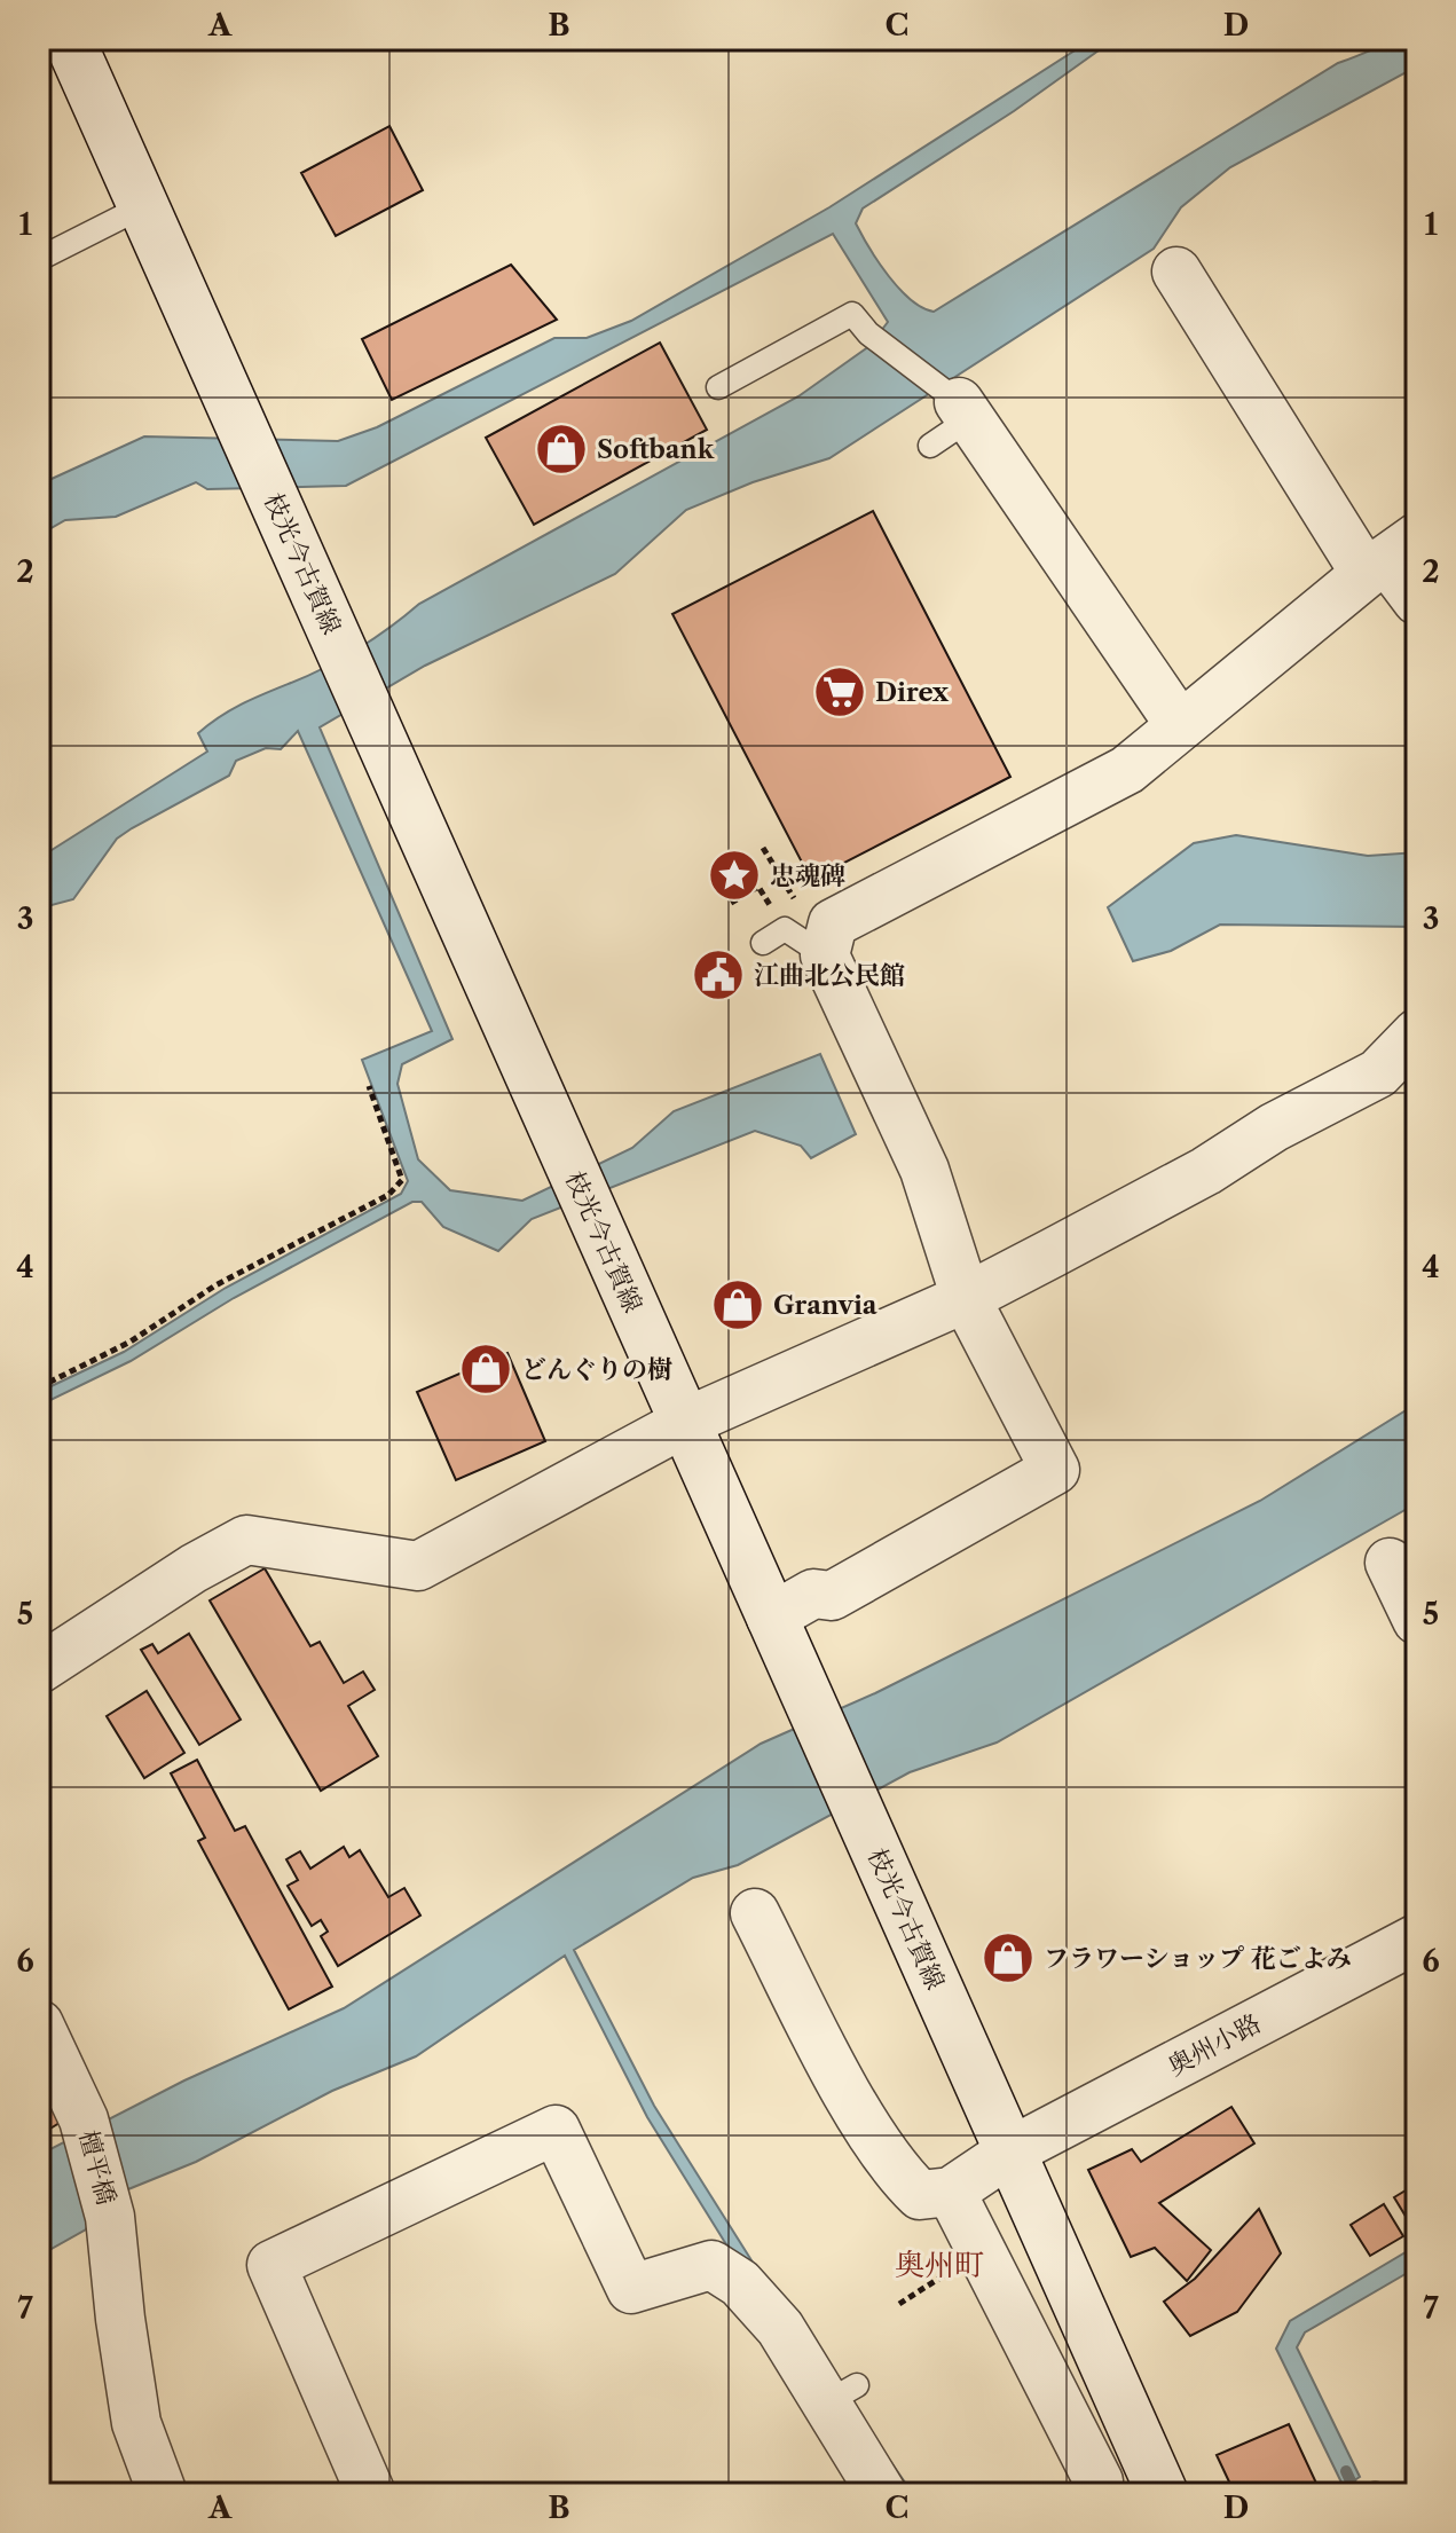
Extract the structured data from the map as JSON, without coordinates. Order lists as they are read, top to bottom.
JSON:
{
  "streets": {
    "main road": ["枝光今古賀線"],
    "street": ["奥州小路", "檀平橋"]
  },
  "crossings": [
    ["枝光今古賀線", "奥州小路"]
  ],
  "districts": ["奥州町"],
  "places": {
    "shop": [
      "Softbank",
      "Granvia",
      "どんぐりの樹",
      "フラワーショップ 花ごよみ"
    ],
    "supermarket": ["Direx"],
    "place": ["忠魂碑"],
    "public building": ["江曲北公民館"]
  },
  "grid": {
    "columns": [
      "A",
      "B",
      "C",
      "D"
    ],
    "rows": [
      "1",
      "2",
      "3",
      "4",
      "5",
      "6",
      "7"
    ]
  }
}
